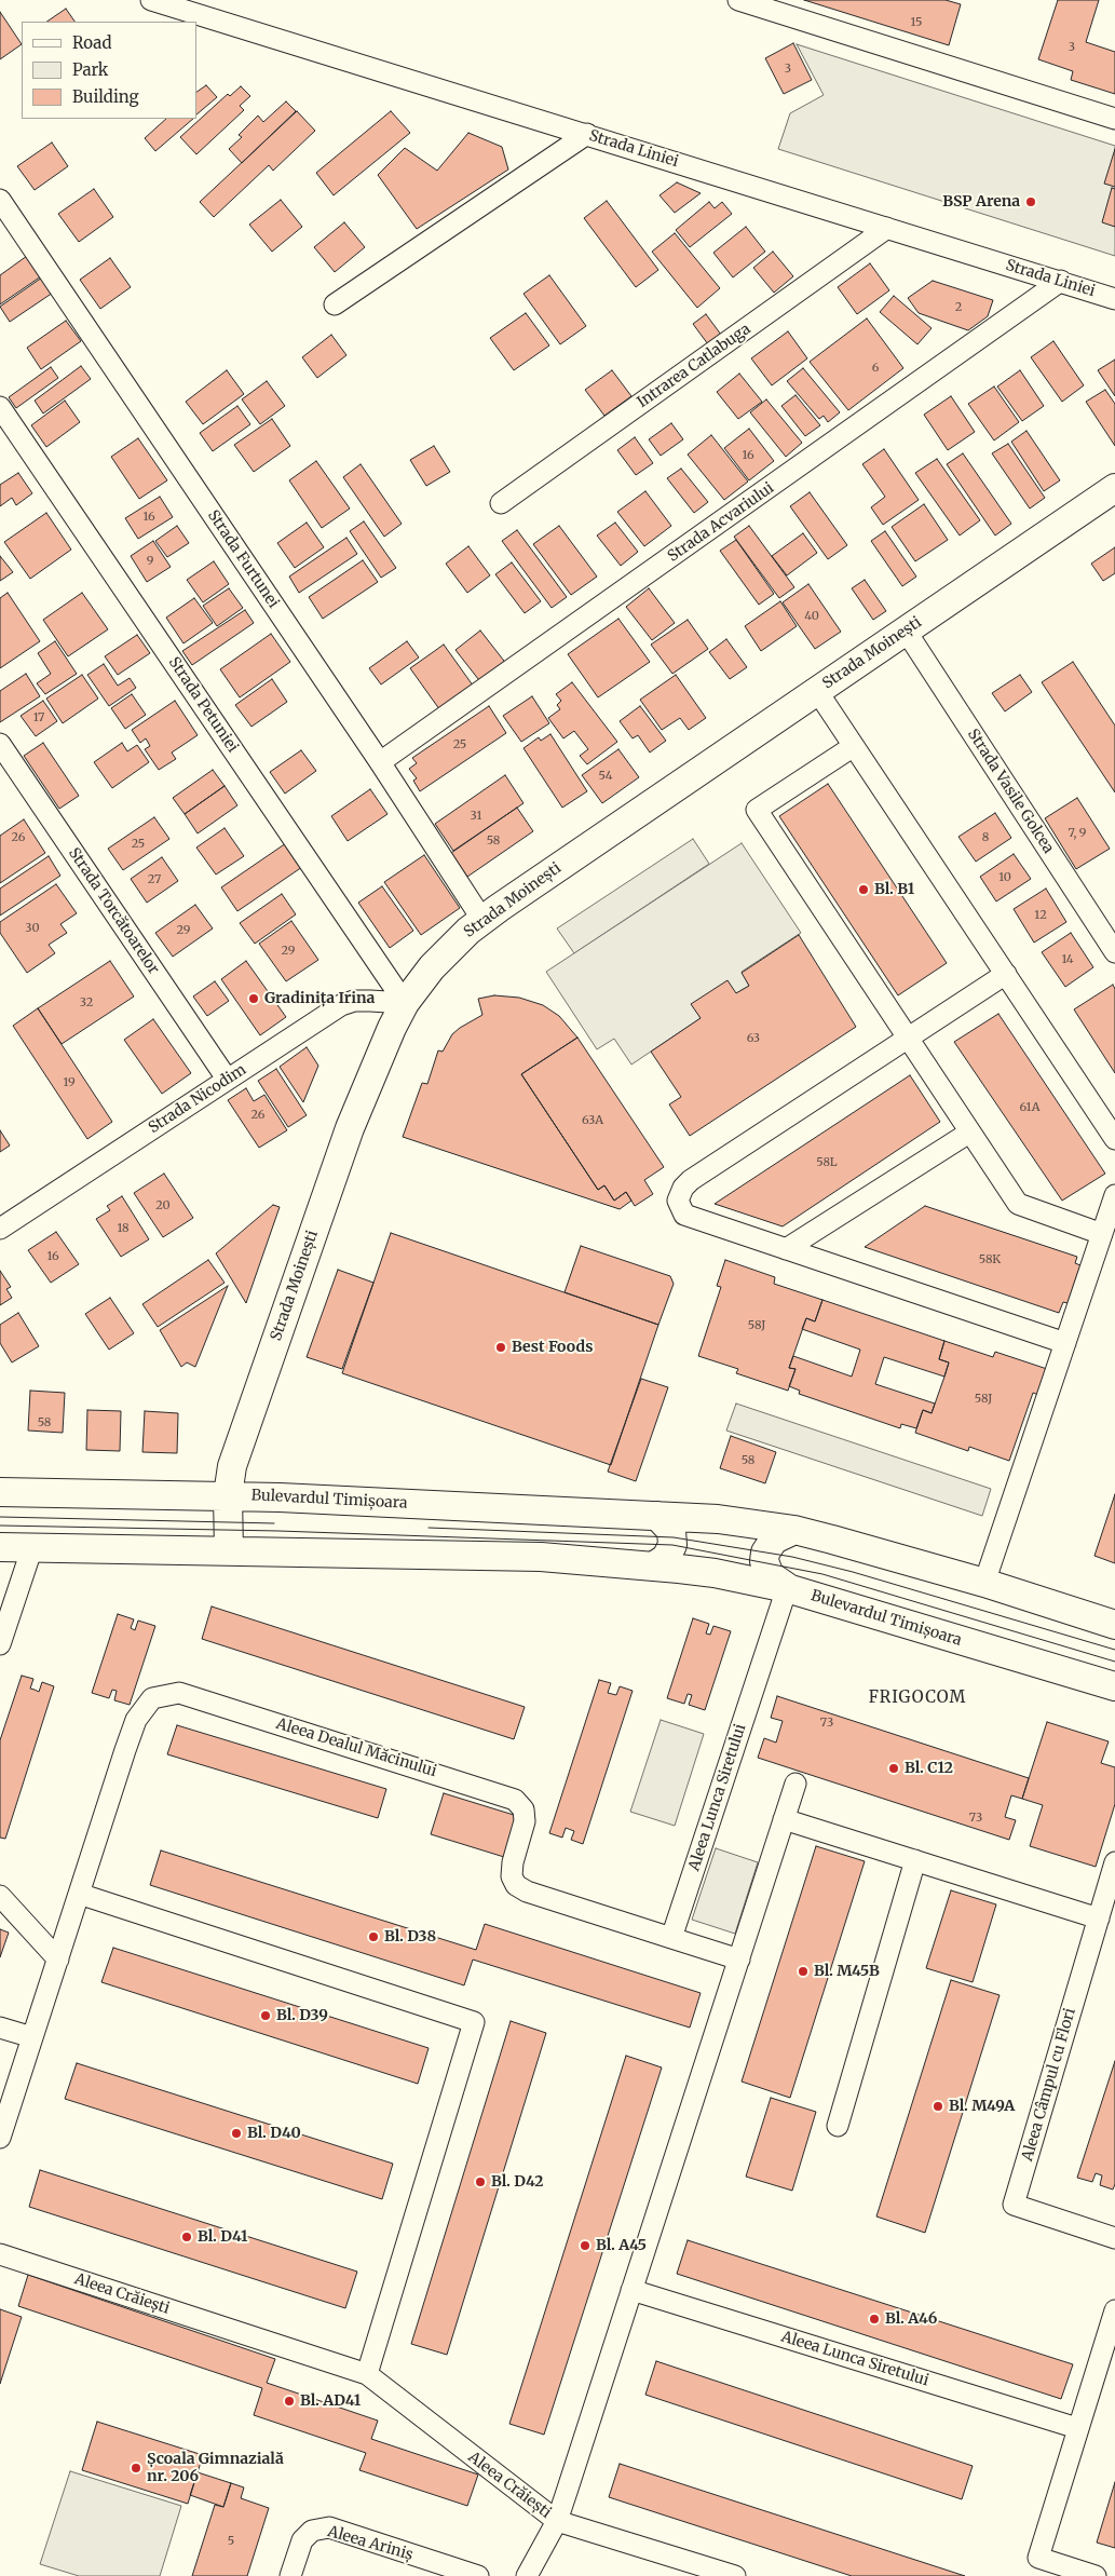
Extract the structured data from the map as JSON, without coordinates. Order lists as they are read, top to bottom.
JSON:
{
  "streets": {
    "main road": ["Strada Moinești", "Bulevardul Timișoara"],
    "street": [
      "Strada Liniei",
      "Intrarea Catlabuga",
      "Strada Acvariului",
      "Strada Furtunei",
      "Strada Petuniei",
      "Strada Vasile Golcea",
      "Strada Torcătoarelor",
      "Strada Nicodim",
      "Aleea Dealul Măcinului",
      "Aleea Lunca Siretului",
      "Aleea Câmpul cu Flori",
      "Aleea Crăiești",
      "Aleea Ariniș"
    ]
  },
  "crossings": [
    ["Strada Liniei", "Intrarea Catlabuga"],
    ["Strada Liniei", "Strada Acvariului"],
    ["Strada Acvariului", "Strada Furtunei"],
    ["Strada Furtunei", "Strada Moinești"],
    ["Strada Moinești", "Strada Petuniei"],
    ["Strada Moinești", "Strada Vasile Golcea"],
    ["Strada Moinești", "Strada Nicodim"],
    ["Strada Moinești", "Bulevardul Timișoara"],
    ["Strada Petuniei", "Strada Nicodim"],
    ["Strada Torcătoarelor", "Strada Nicodim"],
    ["Bulevardul Timișoara", "Aleea Lunca Siretului"],
    ["Aleea Dealul Măcinului", "Aleea Lunca Siretului"]
  ],
  "districts": ["FRIGOCOM"],
  "places": [
    "BSP Arena",
    "Bl. B1",
    "Gradinița Irina",
    "Best Foods",
    "Bl. C12",
    "Bl. D38",
    "Bl. M45B",
    "Bl. D39",
    "Bl. M49A",
    "Bl. D40",
    "Bl. D42",
    "Bl. D41",
    "Bl. A45",
    "Bl. A46",
    "Bl. AD41",
    "Școala Gimnazială nr. 206"
  ],
  "house_numbers": [
    "15",
    "3",
    "3",
    "2",
    "6",
    "16",
    "16",
    "9",
    "40",
    "17",
    "25",
    "54",
    "31",
    "7, 9",
    "26",
    "8",
    "58",
    "25",
    "10",
    "27",
    "12",
    "30",
    "29",
    "29",
    "14",
    "32",
    "63",
    "19",
    "61A",
    "26",
    "63A",
    "58L",
    "20",
    "18",
    "16",
    "58K",
    "58J",
    "58J",
    "58",
    "58",
    "73",
    "73",
    "5"
  ],
  "legend": ["Road", "Park", "Building"]
}
